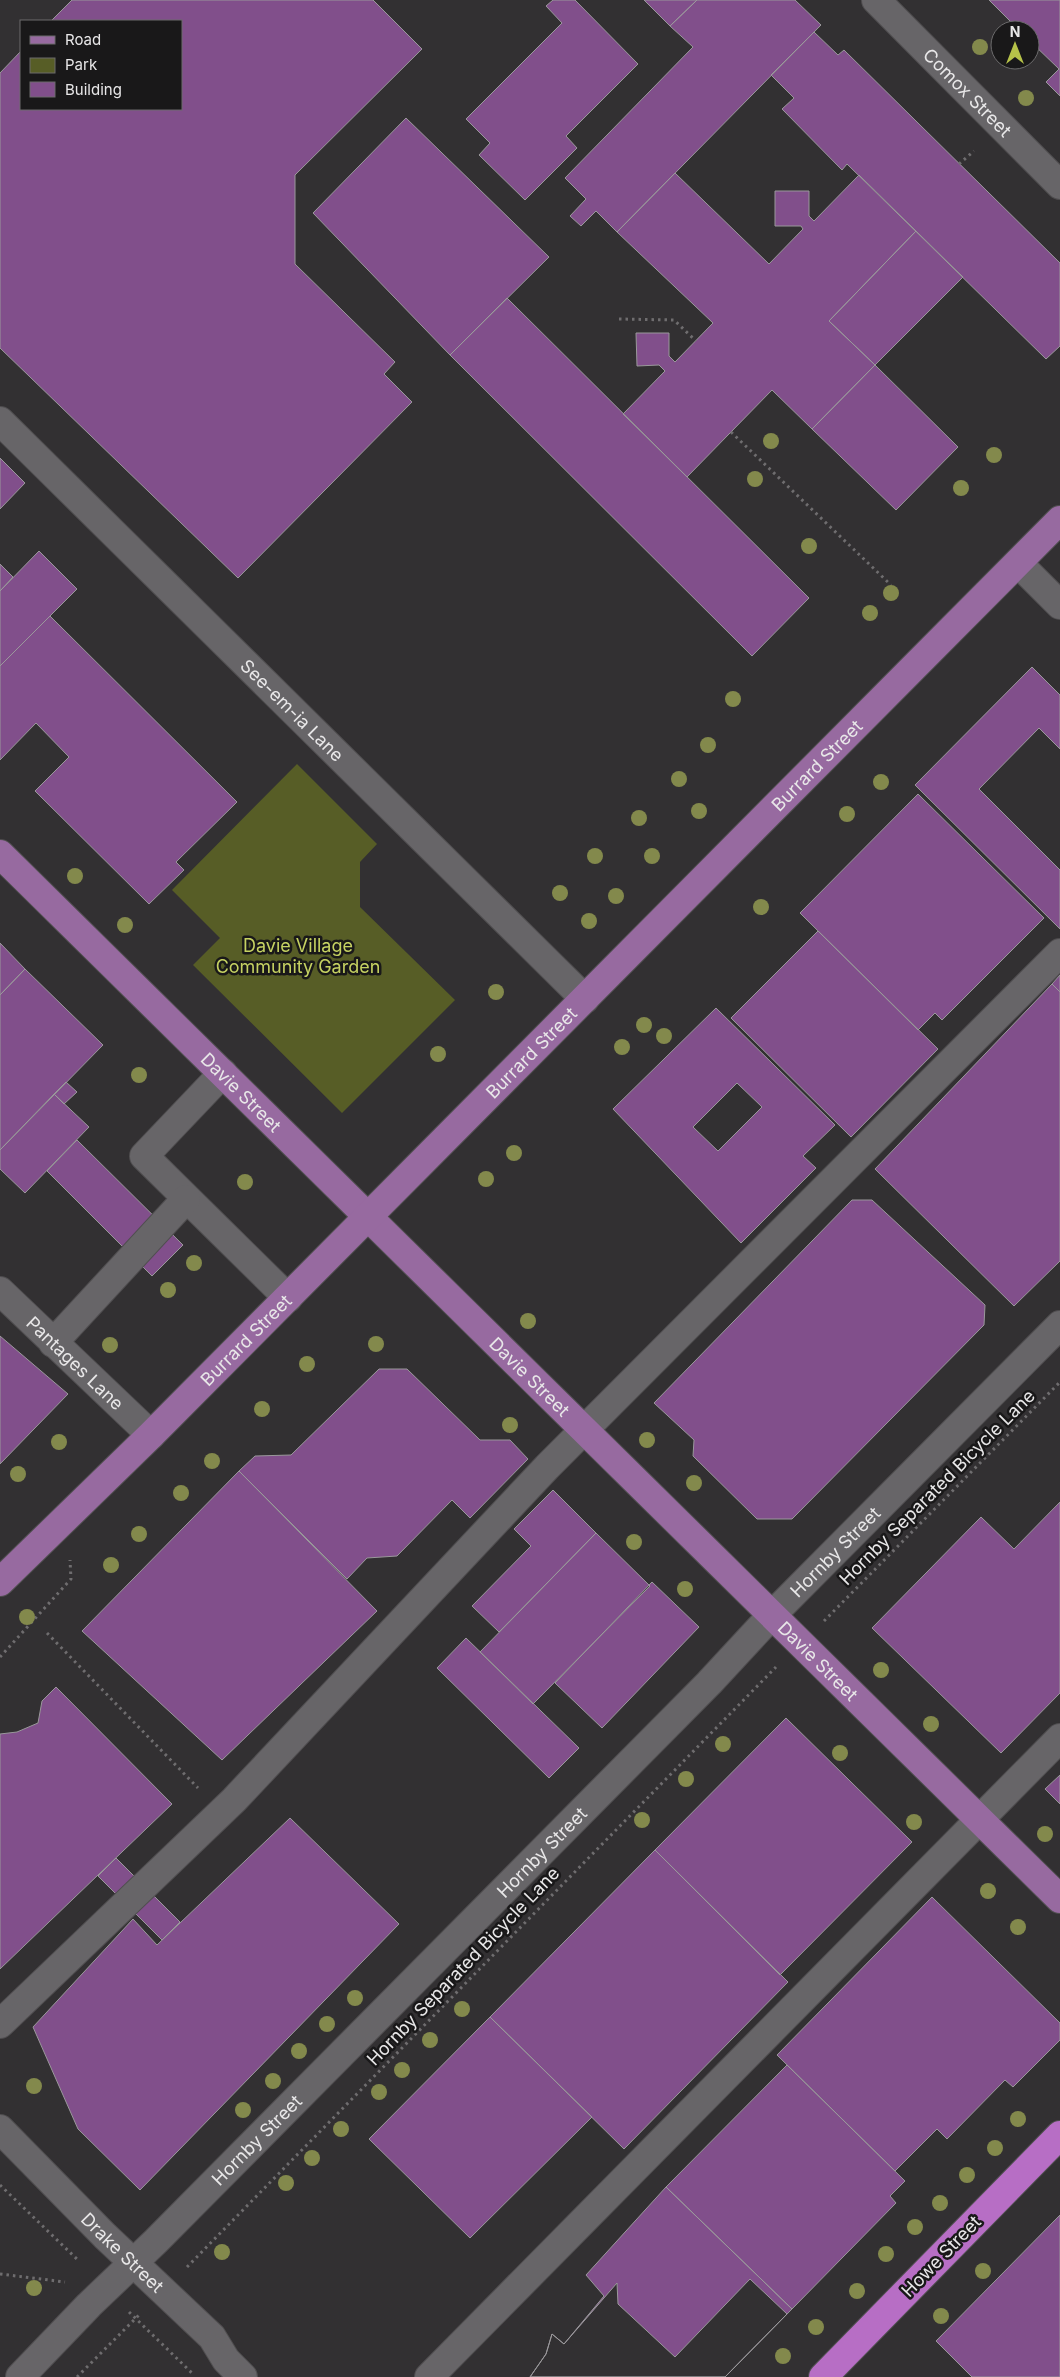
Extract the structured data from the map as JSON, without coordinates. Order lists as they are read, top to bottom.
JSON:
{
  "streets": {
    "highway": ["Howe Street"],
    "main road": ["Burrard Street", "Davie Street"],
    "street": [
      "Comox Street",
      "See-em-ia Lane",
      "Pantages Lane",
      "Hornby Street",
      "Drake Street"
    ],
    "path": ["Hornby Separated Bicycle Lane"]
  },
  "crossings": [
    ["See-em-ia Lane", "Burrard Street"],
    ["Burrard Street", "Davie Street"],
    ["Burrard Street", "Pantages Lane"],
    ["Davie Street", "Hornby Street"],
    ["Hornby Street", "Drake Street"]
  ],
  "parks": ["Davie Village Community Garden"],
  "legend": ["Road", "Park", "Building"],
  "north": "top"
}
